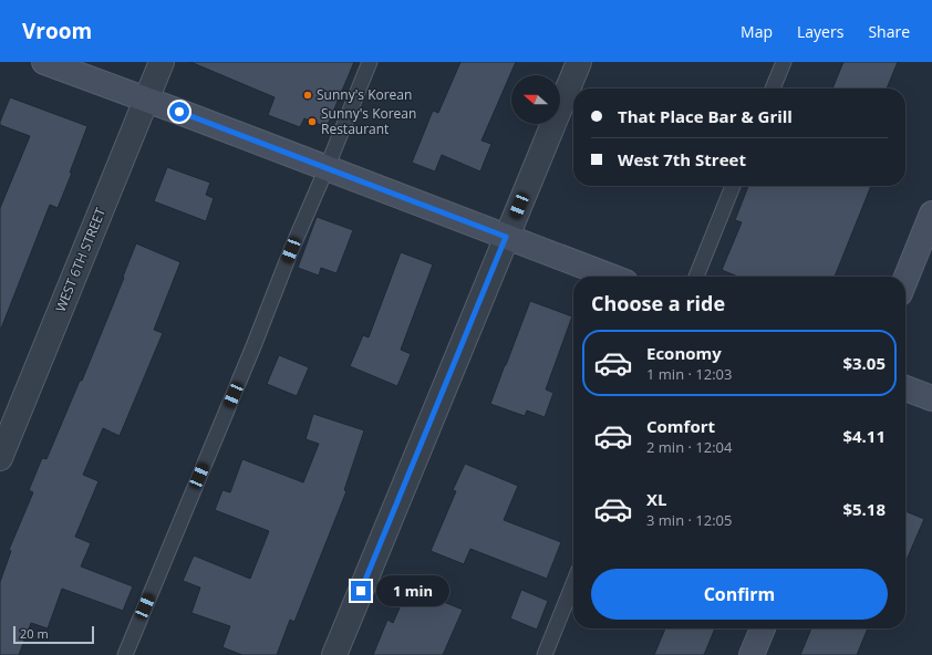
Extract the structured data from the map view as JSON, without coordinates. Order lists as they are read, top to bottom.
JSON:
{
  "streets": {
    "street": ["WEST 6TH STREET"]
  },
  "places": ["Sunny's Korean", "Sunny's Korean Restaurant"],
  "scale_bar": "20 m",
  "north": "left",
  "page": {
    "header": "Vroom",
    "nav": ["Map", "Layers", "Share"],
    "banner": ["That Place Bar & Grill", "West 7th Street"],
    "heading": "Choose a ride",
    "list": [
      {
        "name": "Economy",
        "note": "1 min · 12:03",
        "value": "$3.05"
      },
      {
        "name": "Comfort",
        "note": "2 min · 12:04",
        "value": "$4.11"
      },
      {
        "name": "XL",
        "note": "3 min · 12:05",
        "value": "$5.18"
      }
    ],
    "buttons": "Confirm",
    "bubble": "1 min",
    "scale": "20 m"
  }
}
